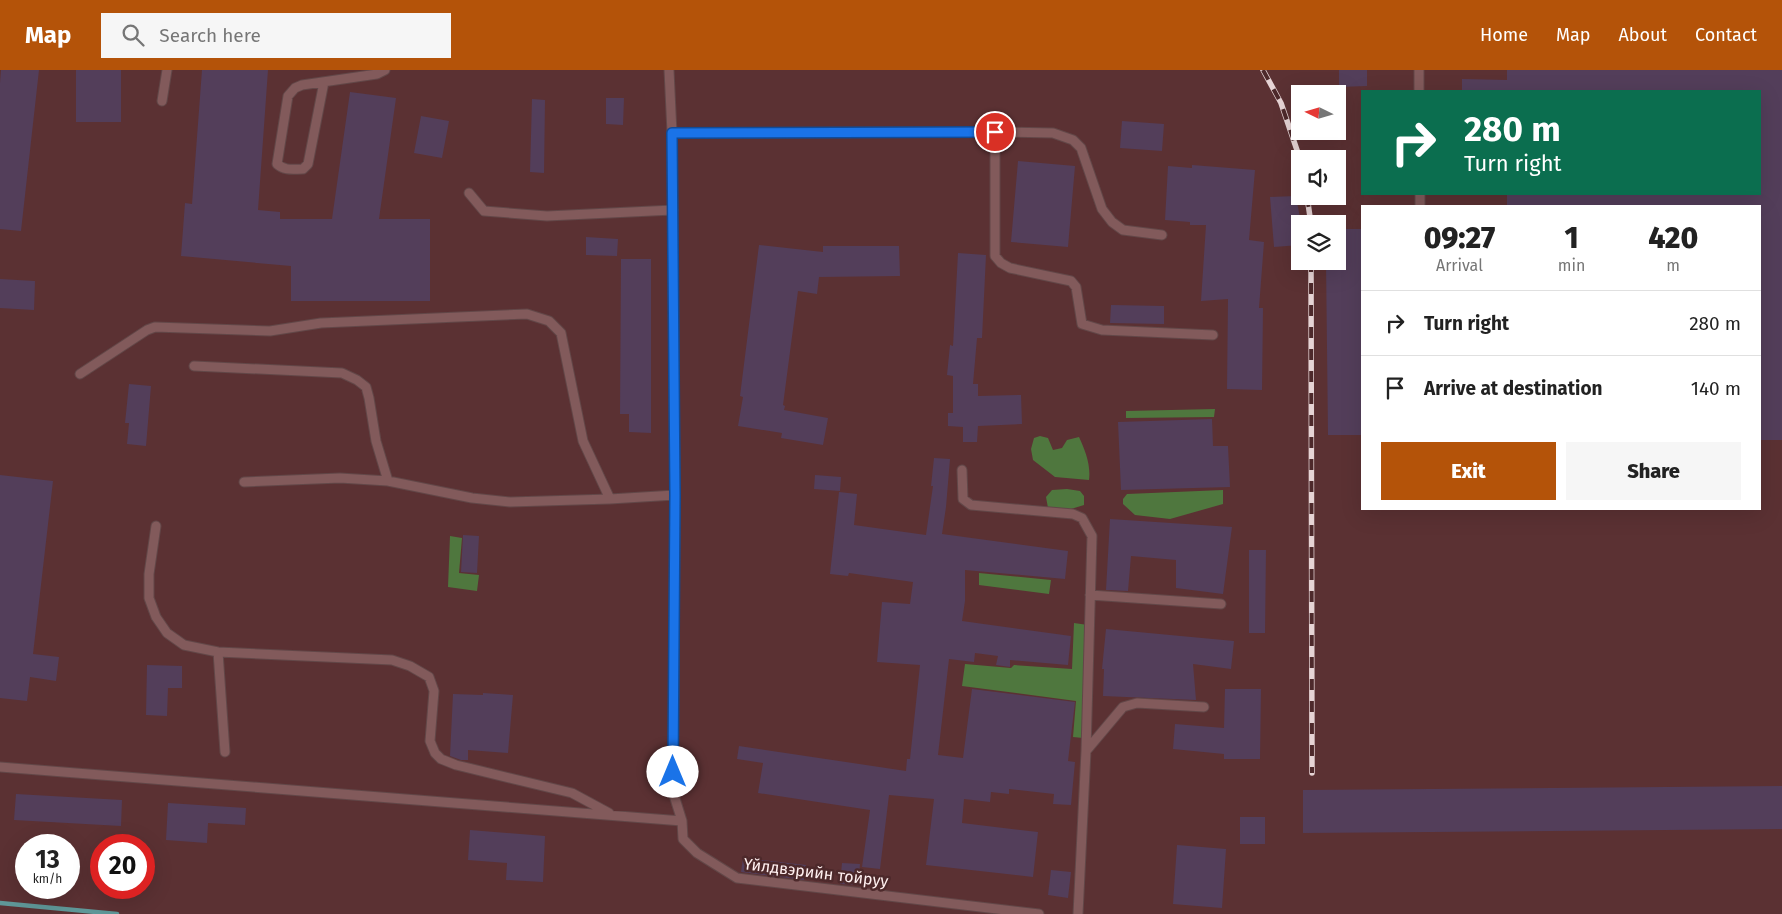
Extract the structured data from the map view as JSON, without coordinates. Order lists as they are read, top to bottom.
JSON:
{
  "streets": {
    "lane": ["Үйлдвэрийн тойруу"]
  },
  "north": "left",
  "page": {
    "header": "Map",
    "search": "Search here",
    "nav": [
      "Home",
      "Map",
      "About",
      "Contact"
    ],
    "turn": ["280 m", "Turn right"],
    "eta": [
      "09:27",
      "Arrival",
      "1",
      "min",
      "420",
      "m"
    ],
    "list": [
      {
        "name": "Turn right",
        "value": "280 m"
      },
      {
        "name": "Arrive at destination",
        "value": "140 m"
      }
    ],
    "buttons": ["Exit", "Share"],
    "speed": "13 km/h",
    "limit": "20"
  }
}
